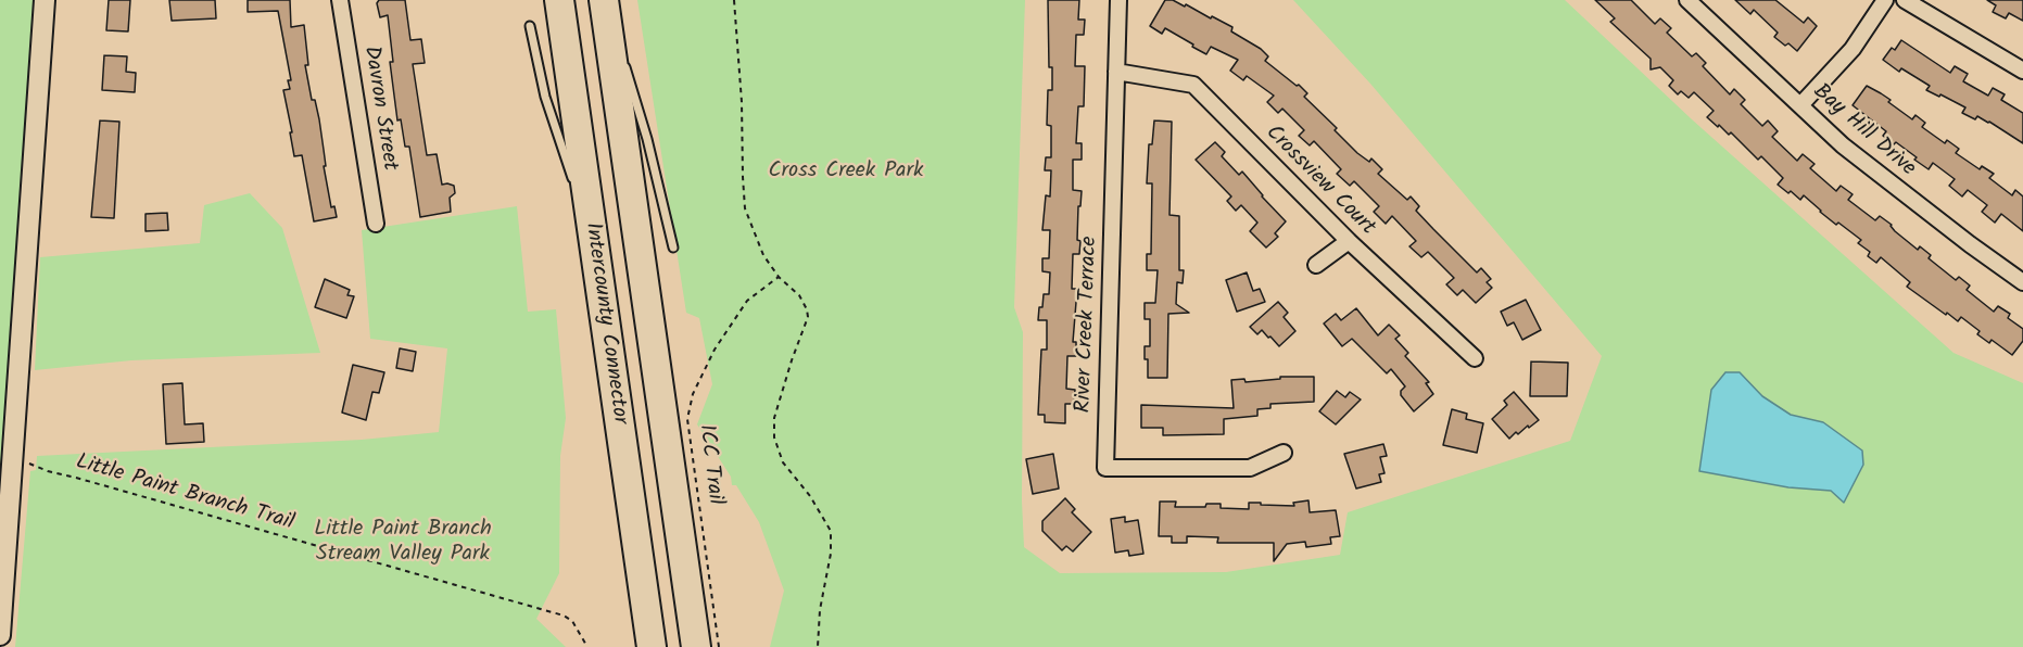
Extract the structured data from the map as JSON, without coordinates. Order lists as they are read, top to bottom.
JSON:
{
  "streets": {
    "highway": ["Intercounty Connector"],
    "street": [
      "Davron Street",
      "Bay Hill Drive",
      "Crossview Court",
      "River Creek Terrace"
    ],
    "path": ["ICC Trail", "Little Paint Branch Trail"]
  },
  "crossings": [
    ["Crossview Court", "River Creek Terrace"]
  ],
  "parks": ["Cross Creek Park", "Little Paint Branch Stream Valley Park"]
}
